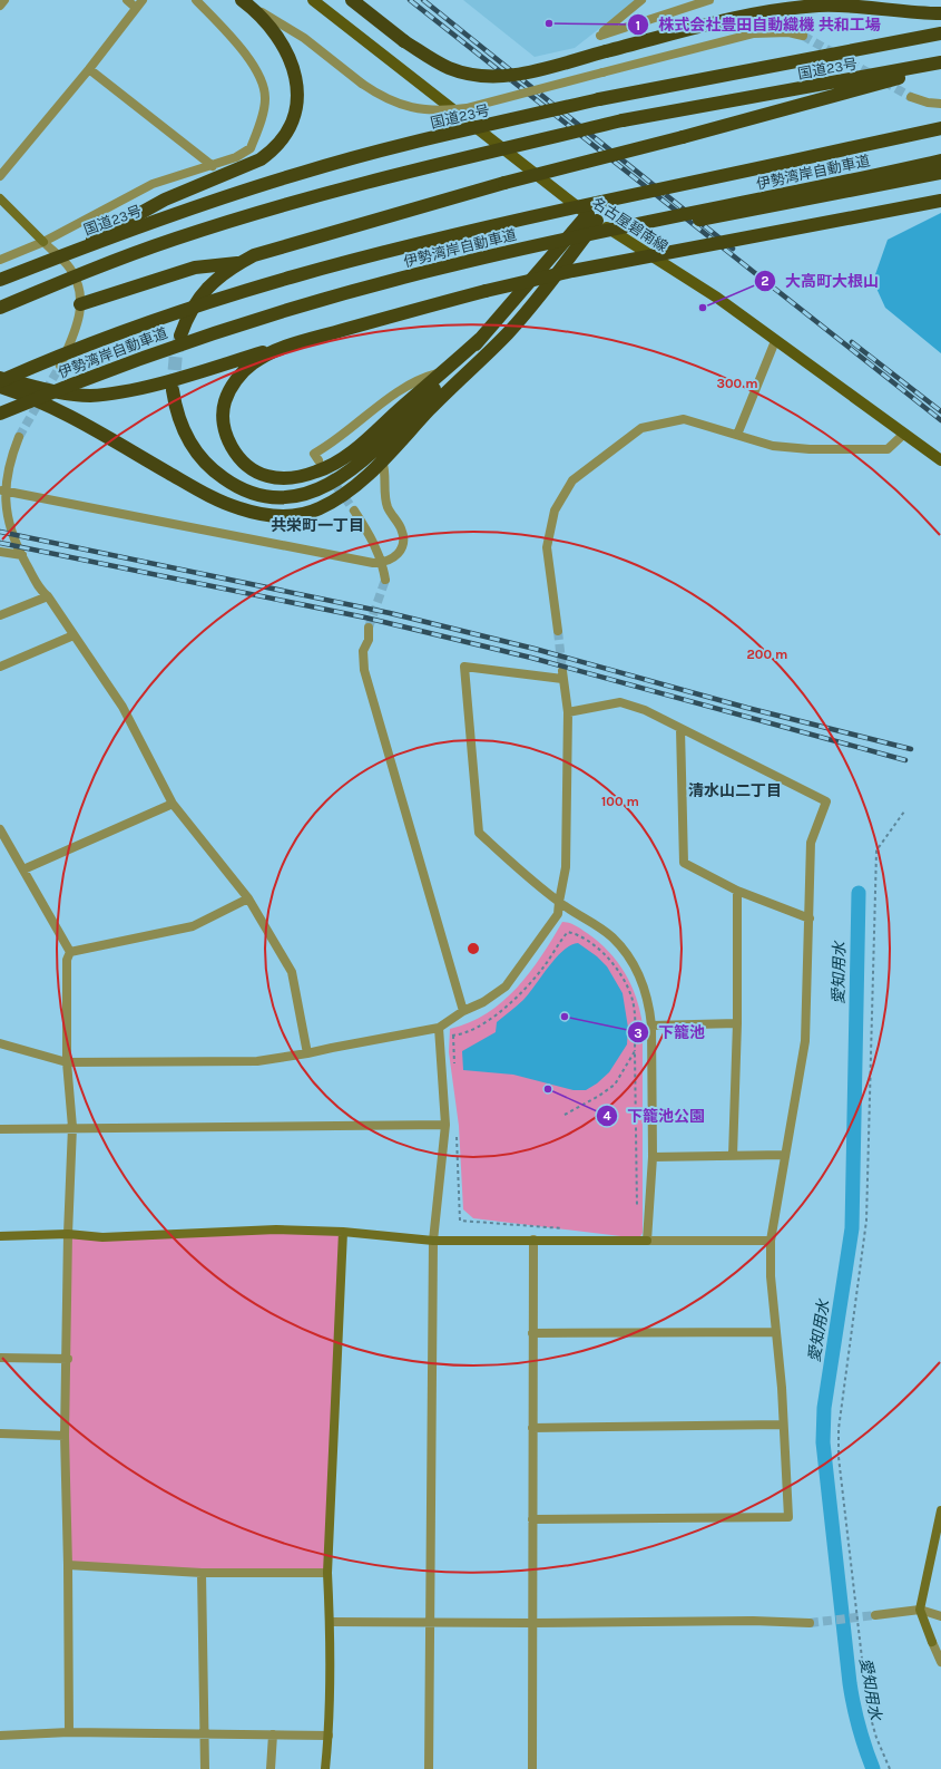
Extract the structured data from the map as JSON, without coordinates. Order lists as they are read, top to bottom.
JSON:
{
  "streets": {
    "highway": ["国道23号", "伊勢湾岸自動車道"],
    "main road": ["名古屋碧南線"]
  },
  "districts": ["共栄町一丁目", "清水山二丁目"],
  "water": ["愛知用水"],
  "places": [
    "株式会社豊田自動織機 共和工場",
    "大高町大根山",
    "下籠池",
    "下籠池公園"
  ],
  "rings": ["300 m", "200 m", "100 m"]
}
